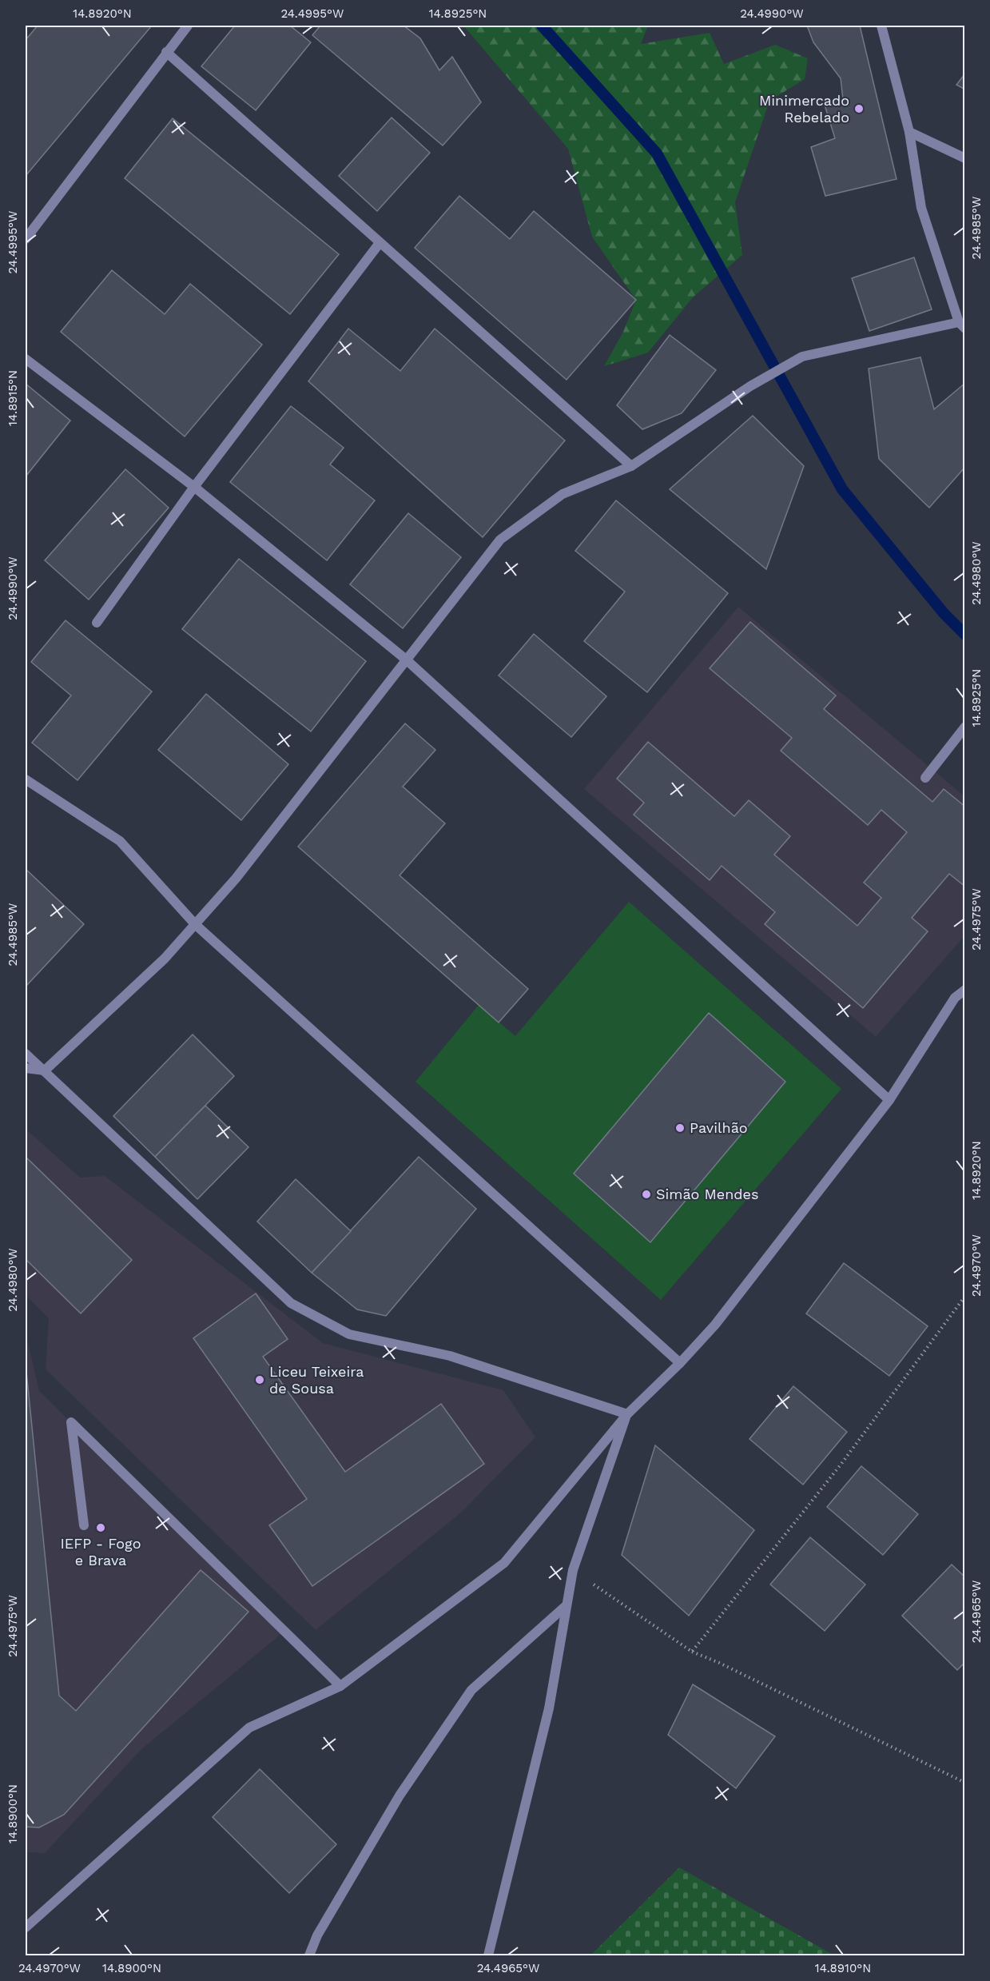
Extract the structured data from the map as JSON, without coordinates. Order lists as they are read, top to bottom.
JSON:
{
  "places": [
    "Minimercado Rebelado",
    "Pavilhão",
    "Simão Mendes",
    "Liceu Teixeira de Sousa",
    "IEFP - Fogo e Brava"
  ],
  "coordinates": [
    "14.8920°N",
    "24.4995°W",
    "14.8925°N",
    "24.4990°W",
    "24.4985°W",
    "14.8915°N",
    "24.4980°W",
    "24.4975°W",
    "24.4970°W",
    "24.4965°W",
    "14.8900°N",
    "14.8910°N"
  ]
}
